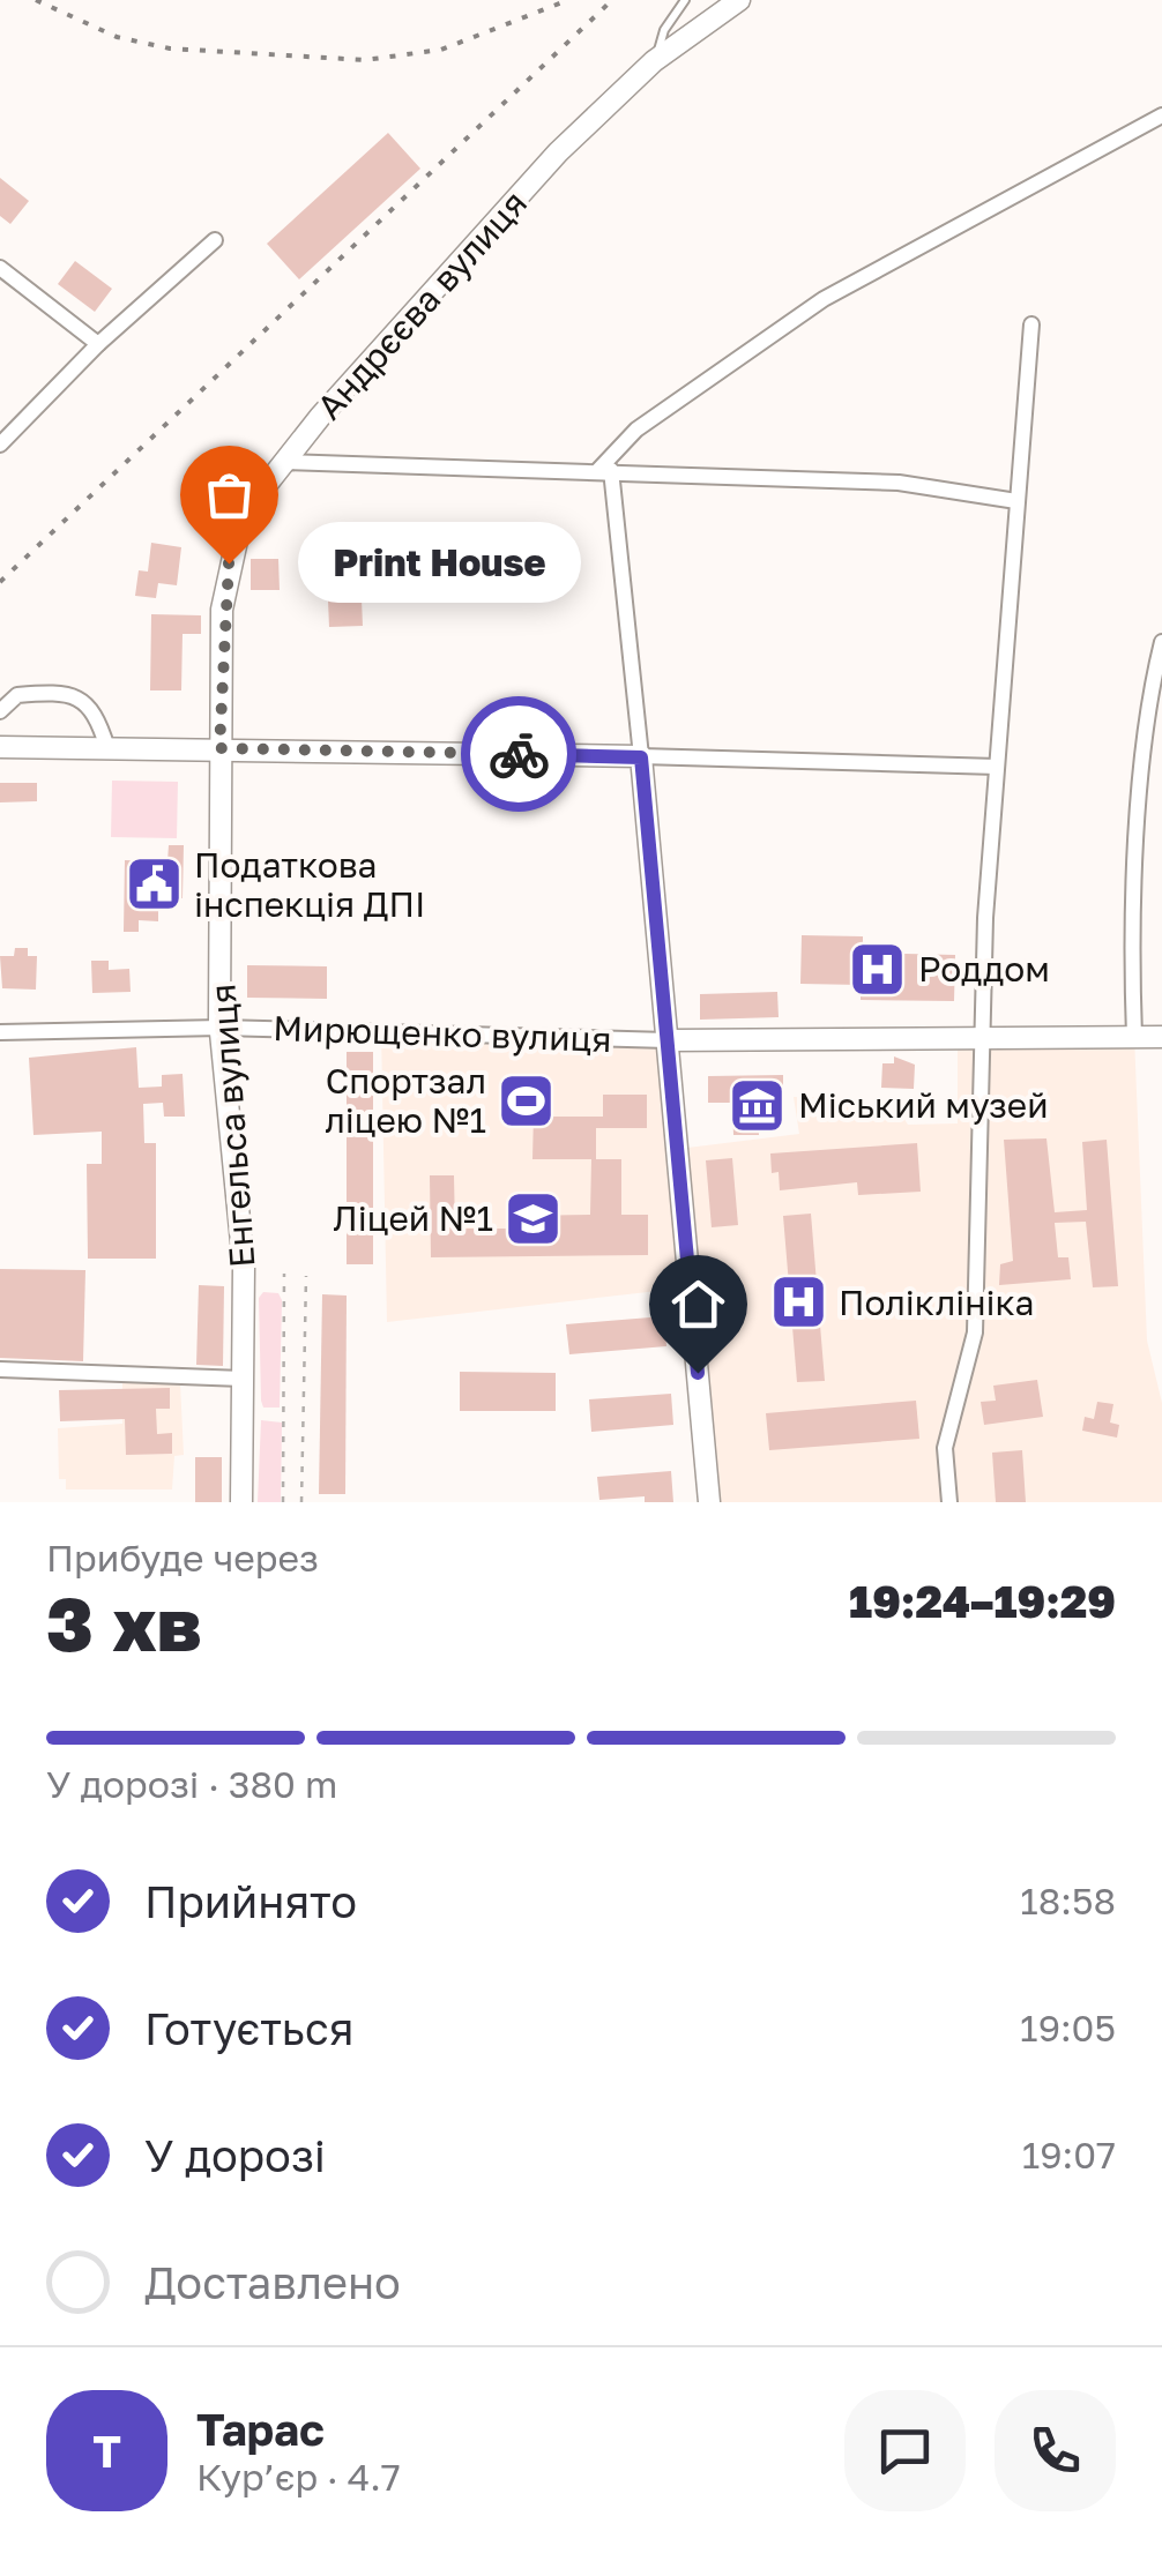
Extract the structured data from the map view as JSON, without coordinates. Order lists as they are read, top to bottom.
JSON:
{
  "streets": {
    "street": ["Андрєєва вулиця", "Мирющенко вулиця", "Енгельса вулиця"]
  },
  "crossings": [
    ["Андрєєва вулиця", "Енгельса вулиця"],
    ["Мирющенко вулиця", "Енгельса вулиця"]
  ],
  "places": {
    "other": ["Print House"],
    "public building": ["Податкова інспекція ДПІ"],
    "hospital": ["Роддом", "Поліклініка"],
    "sports": ["Спортзал ліцею №1"],
    "museum": ["Міський музей"],
    "school or university": ["Ліцей №1"]
  },
  "page": {
    "bubble": "Print House",
    "heading": ["3 хв", "Прибуде через", "19:24–19:29"],
    "panel": ["Тарас", "Кур’єр · 4.7"],
    "bar": "У дорозі · 380 m",
    "list": [
      ["Прийнято", "18:58"],
      ["Готується", "19:05"],
      ["У дорозі", "19:07"],
      "Доставлено"
    ],
    "round": "Т"
  }
}
